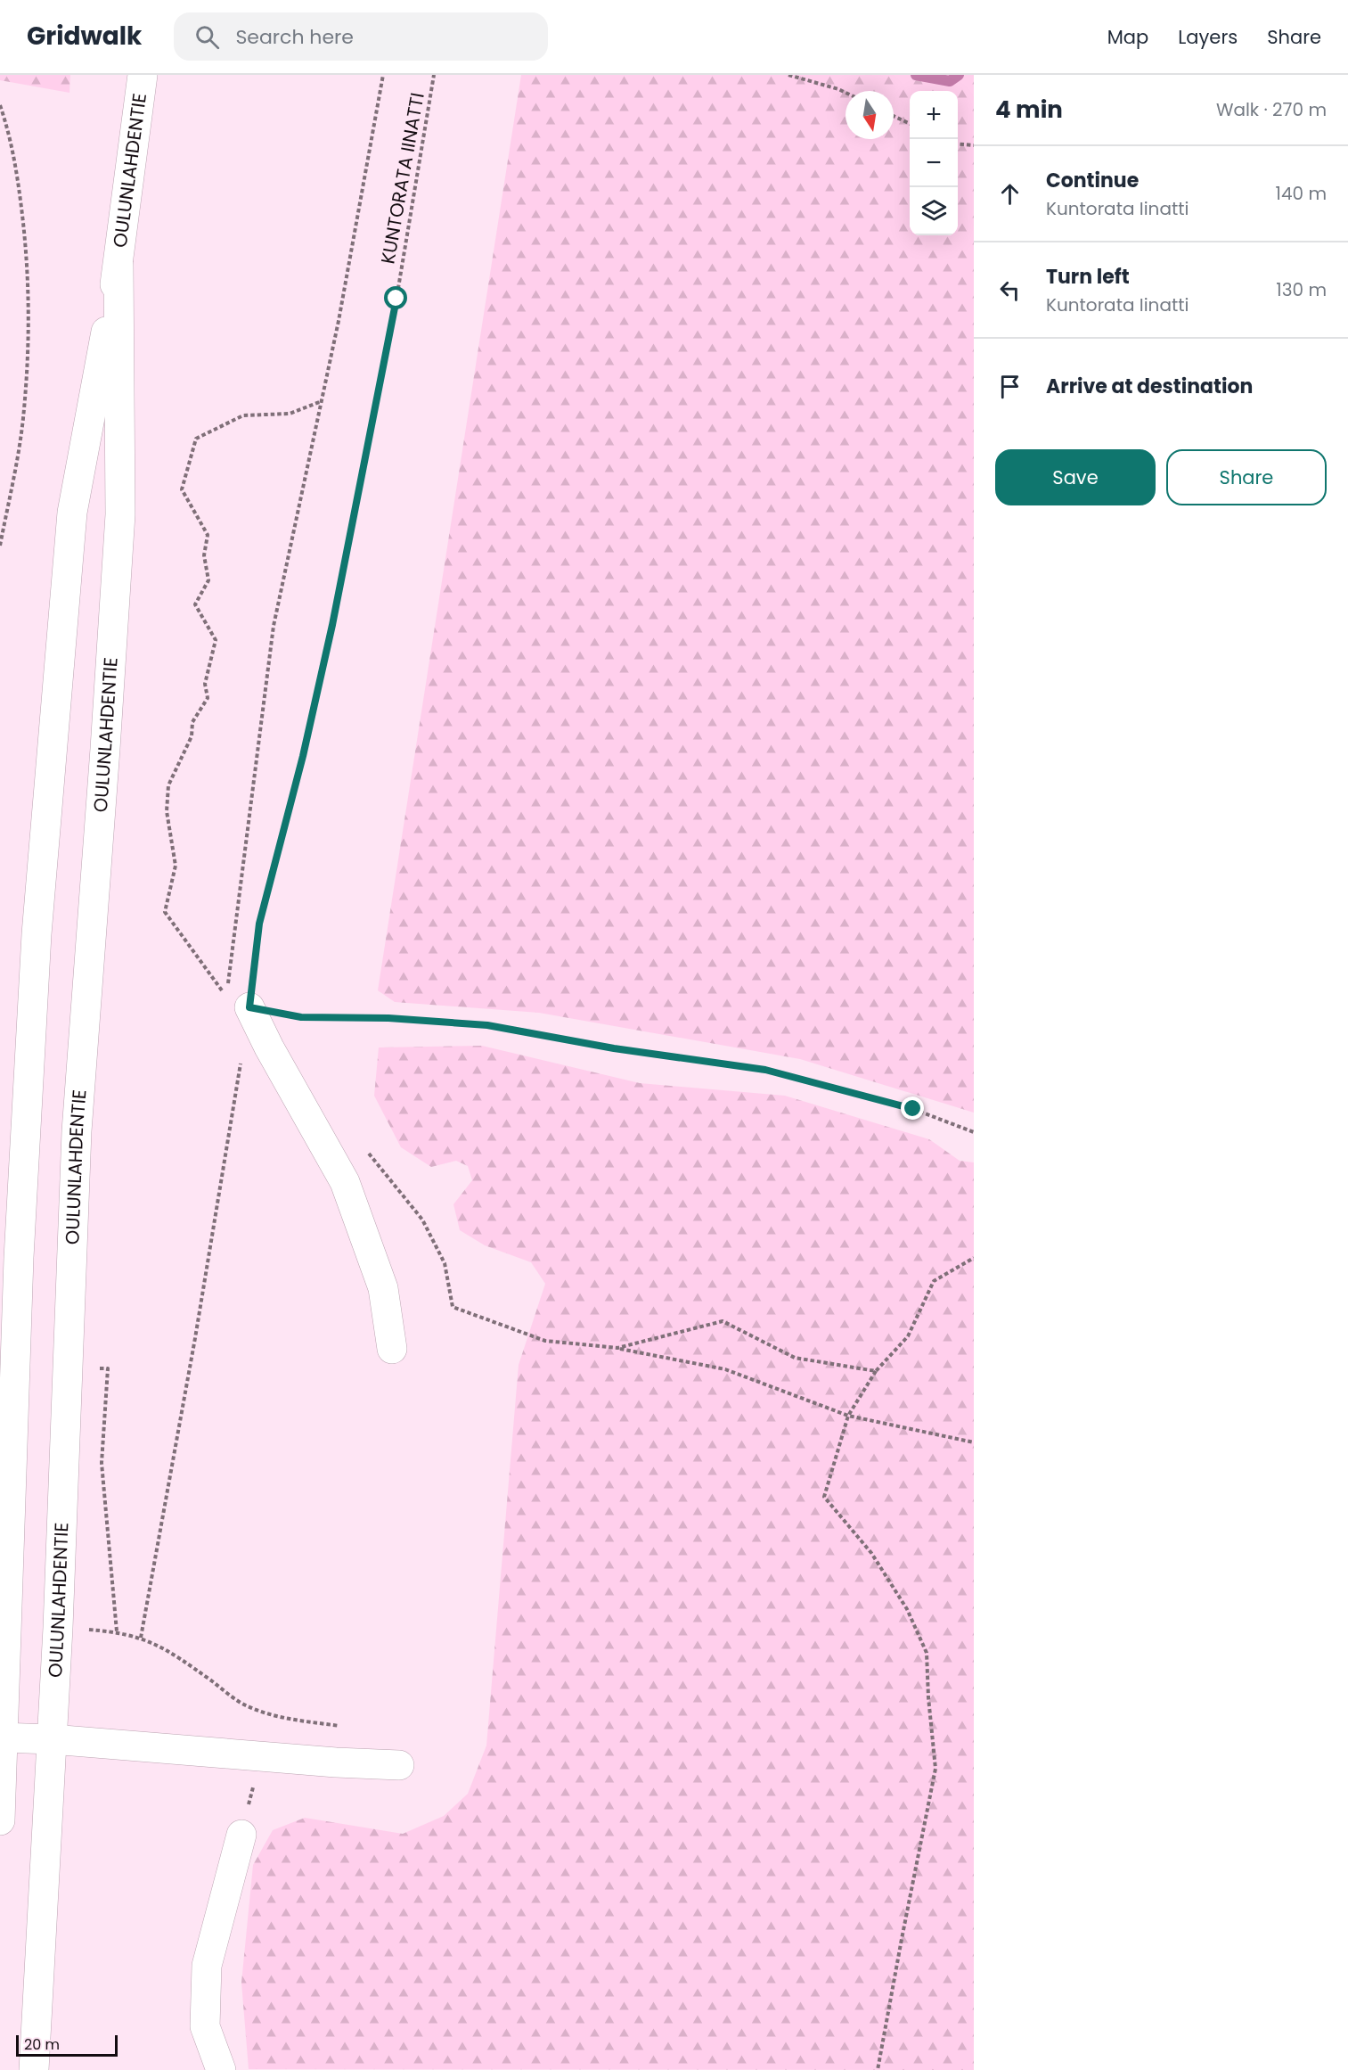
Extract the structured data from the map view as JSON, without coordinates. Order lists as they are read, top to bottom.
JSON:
{
  "streets": {
    "main road": ["OULUNLAHDENTIE"],
    "path": ["KUNTORATA IINATTI"]
  },
  "scale_bar": "20 m",
  "north": "bottom",
  "page": {
    "header": "Gridwalk",
    "search": "Search here",
    "nav": ["Map", "Layers", "Share"],
    "heading": ["4 min", "Walk · 270 m"],
    "map_buttons": ["+", "−"],
    "list": [
      ["Continue", "Kuntorata Iinatti", "140 m"],
      ["Turn left", "Kuntorata Iinatti", "130 m"],
      "Arrive at destination"
    ],
    "buttons": ["Save", "Share"],
    "scale": "20 m"
  }
}
